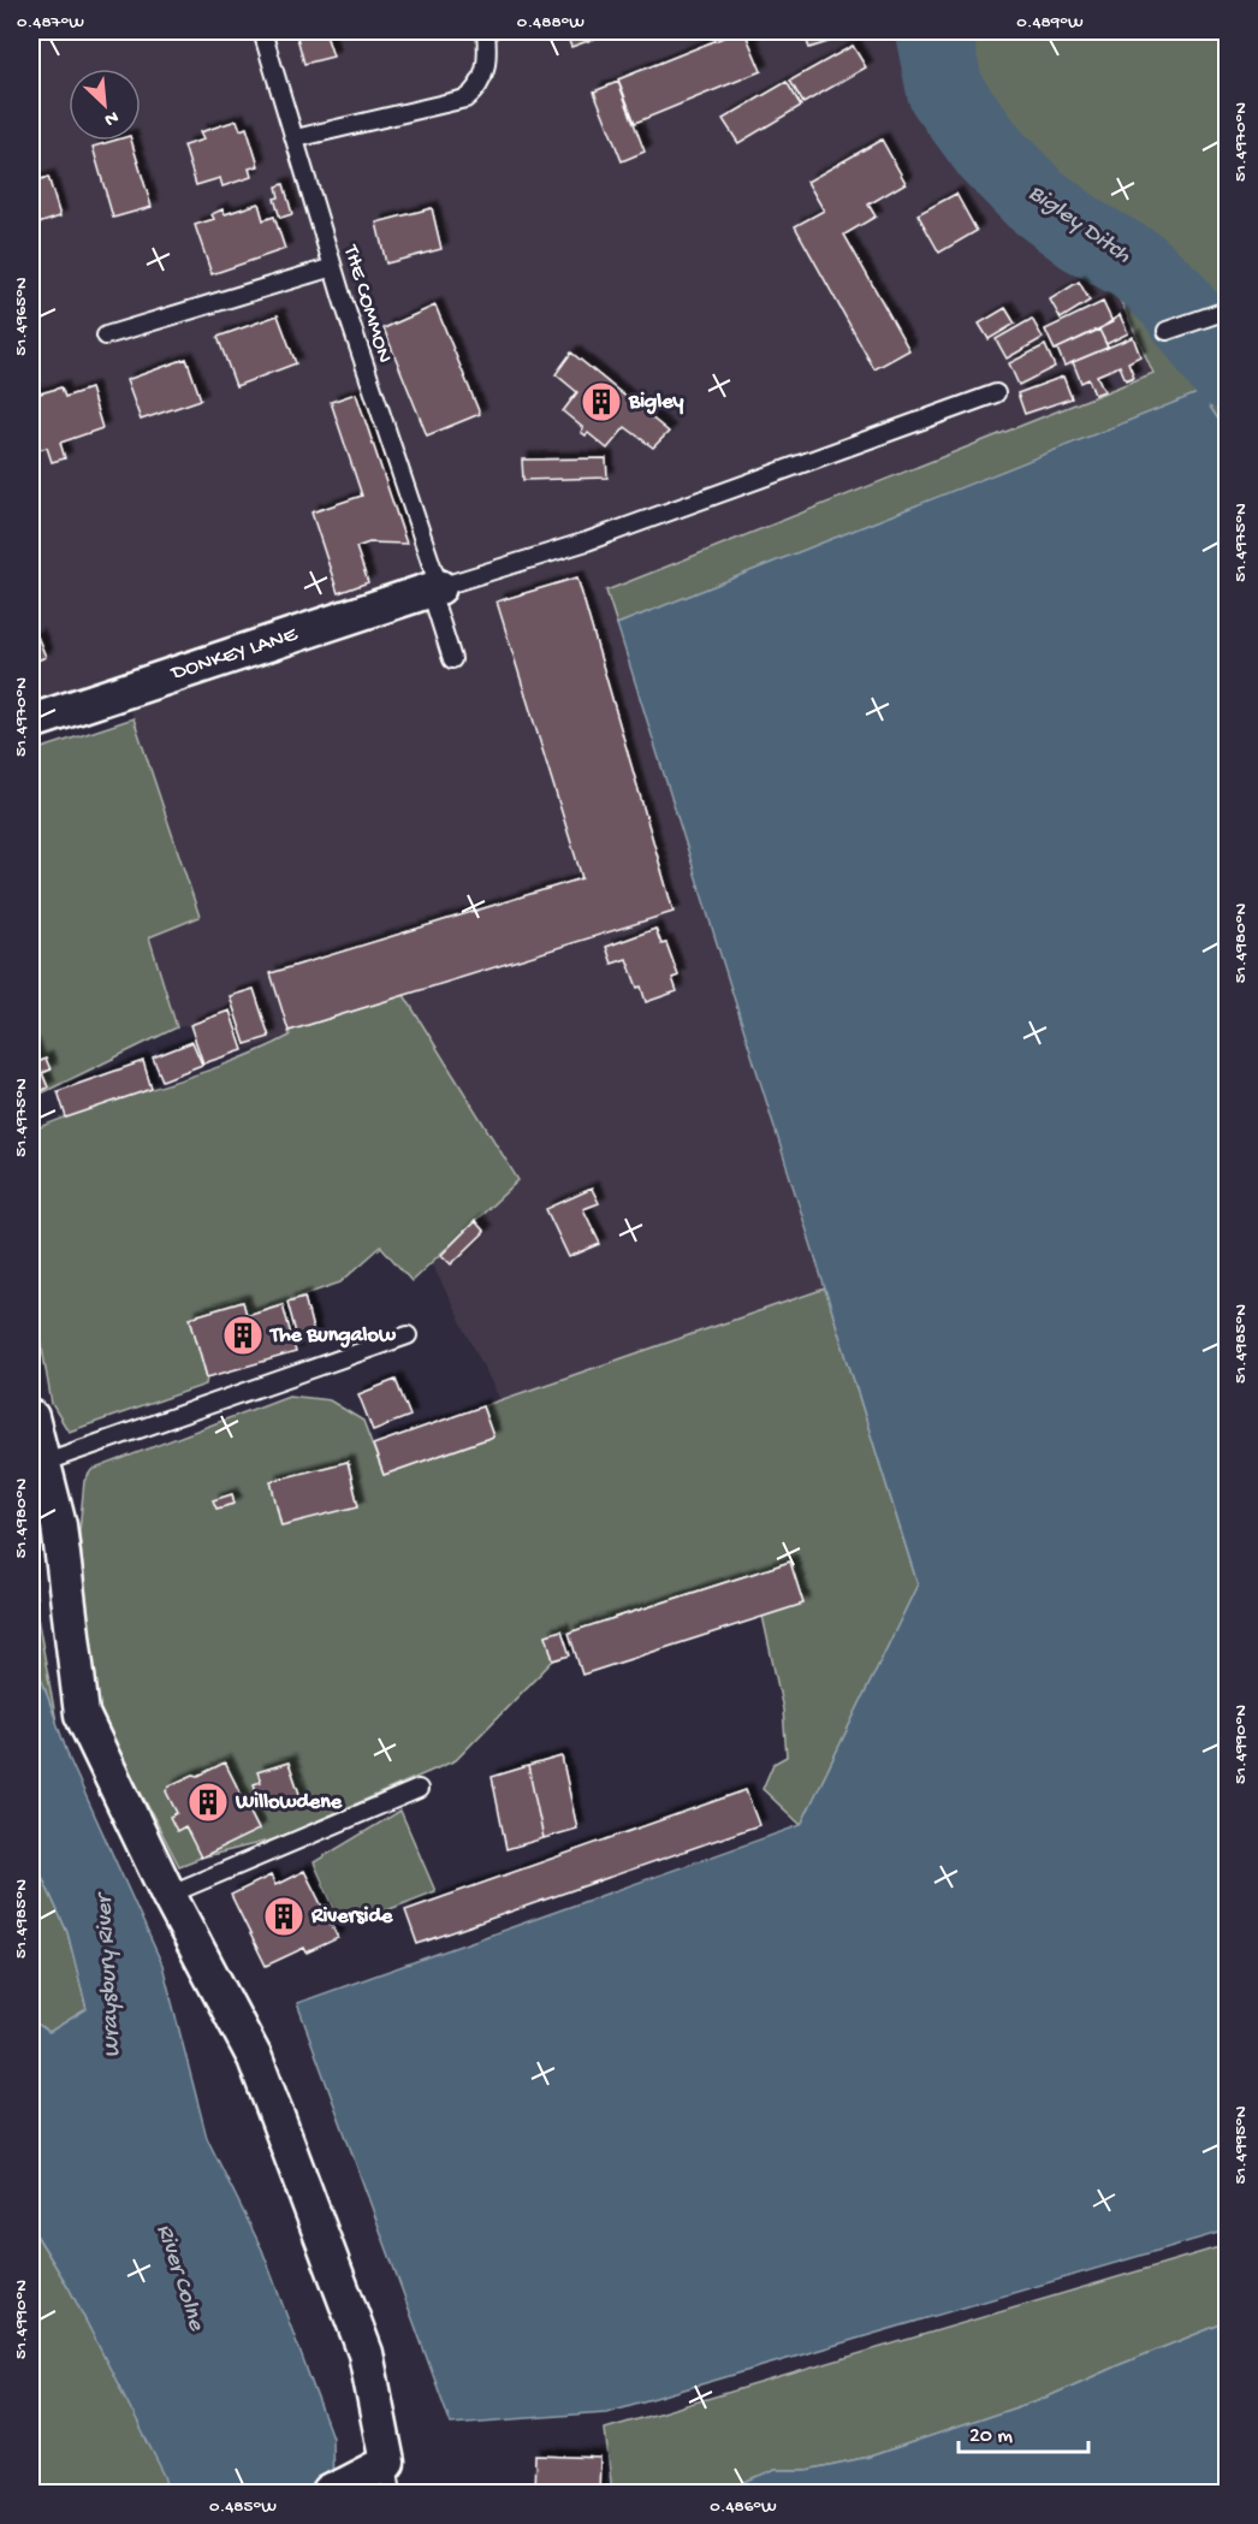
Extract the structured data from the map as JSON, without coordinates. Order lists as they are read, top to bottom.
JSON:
{
  "streets": {
    "street": ["DONKEY LANE"],
    "lane": ["THE COMMON"]
  },
  "crossings": [
    ["THE COMMON", "DONKEY LANE"]
  ],
  "water": ["Bigley Ditch", "Wraysbury River", "River Colne"],
  "places": {
    "building": [
      "Bigley",
      "The Bungalow",
      "Willowdene",
      "Riverside"
    ]
  },
  "scale_bar": "20 m",
  "north": "bottom right",
  "coordinates": [
    "0.487°W",
    "0.488°W",
    "0.489°W",
    "51.4970°N",
    "51.4965°N",
    "51.4975°N",
    "51.4980°N",
    "51.4985°N",
    "51.4990°N",
    "51.4995°N",
    "0.485°W",
    "0.486°W"
  ]
}
